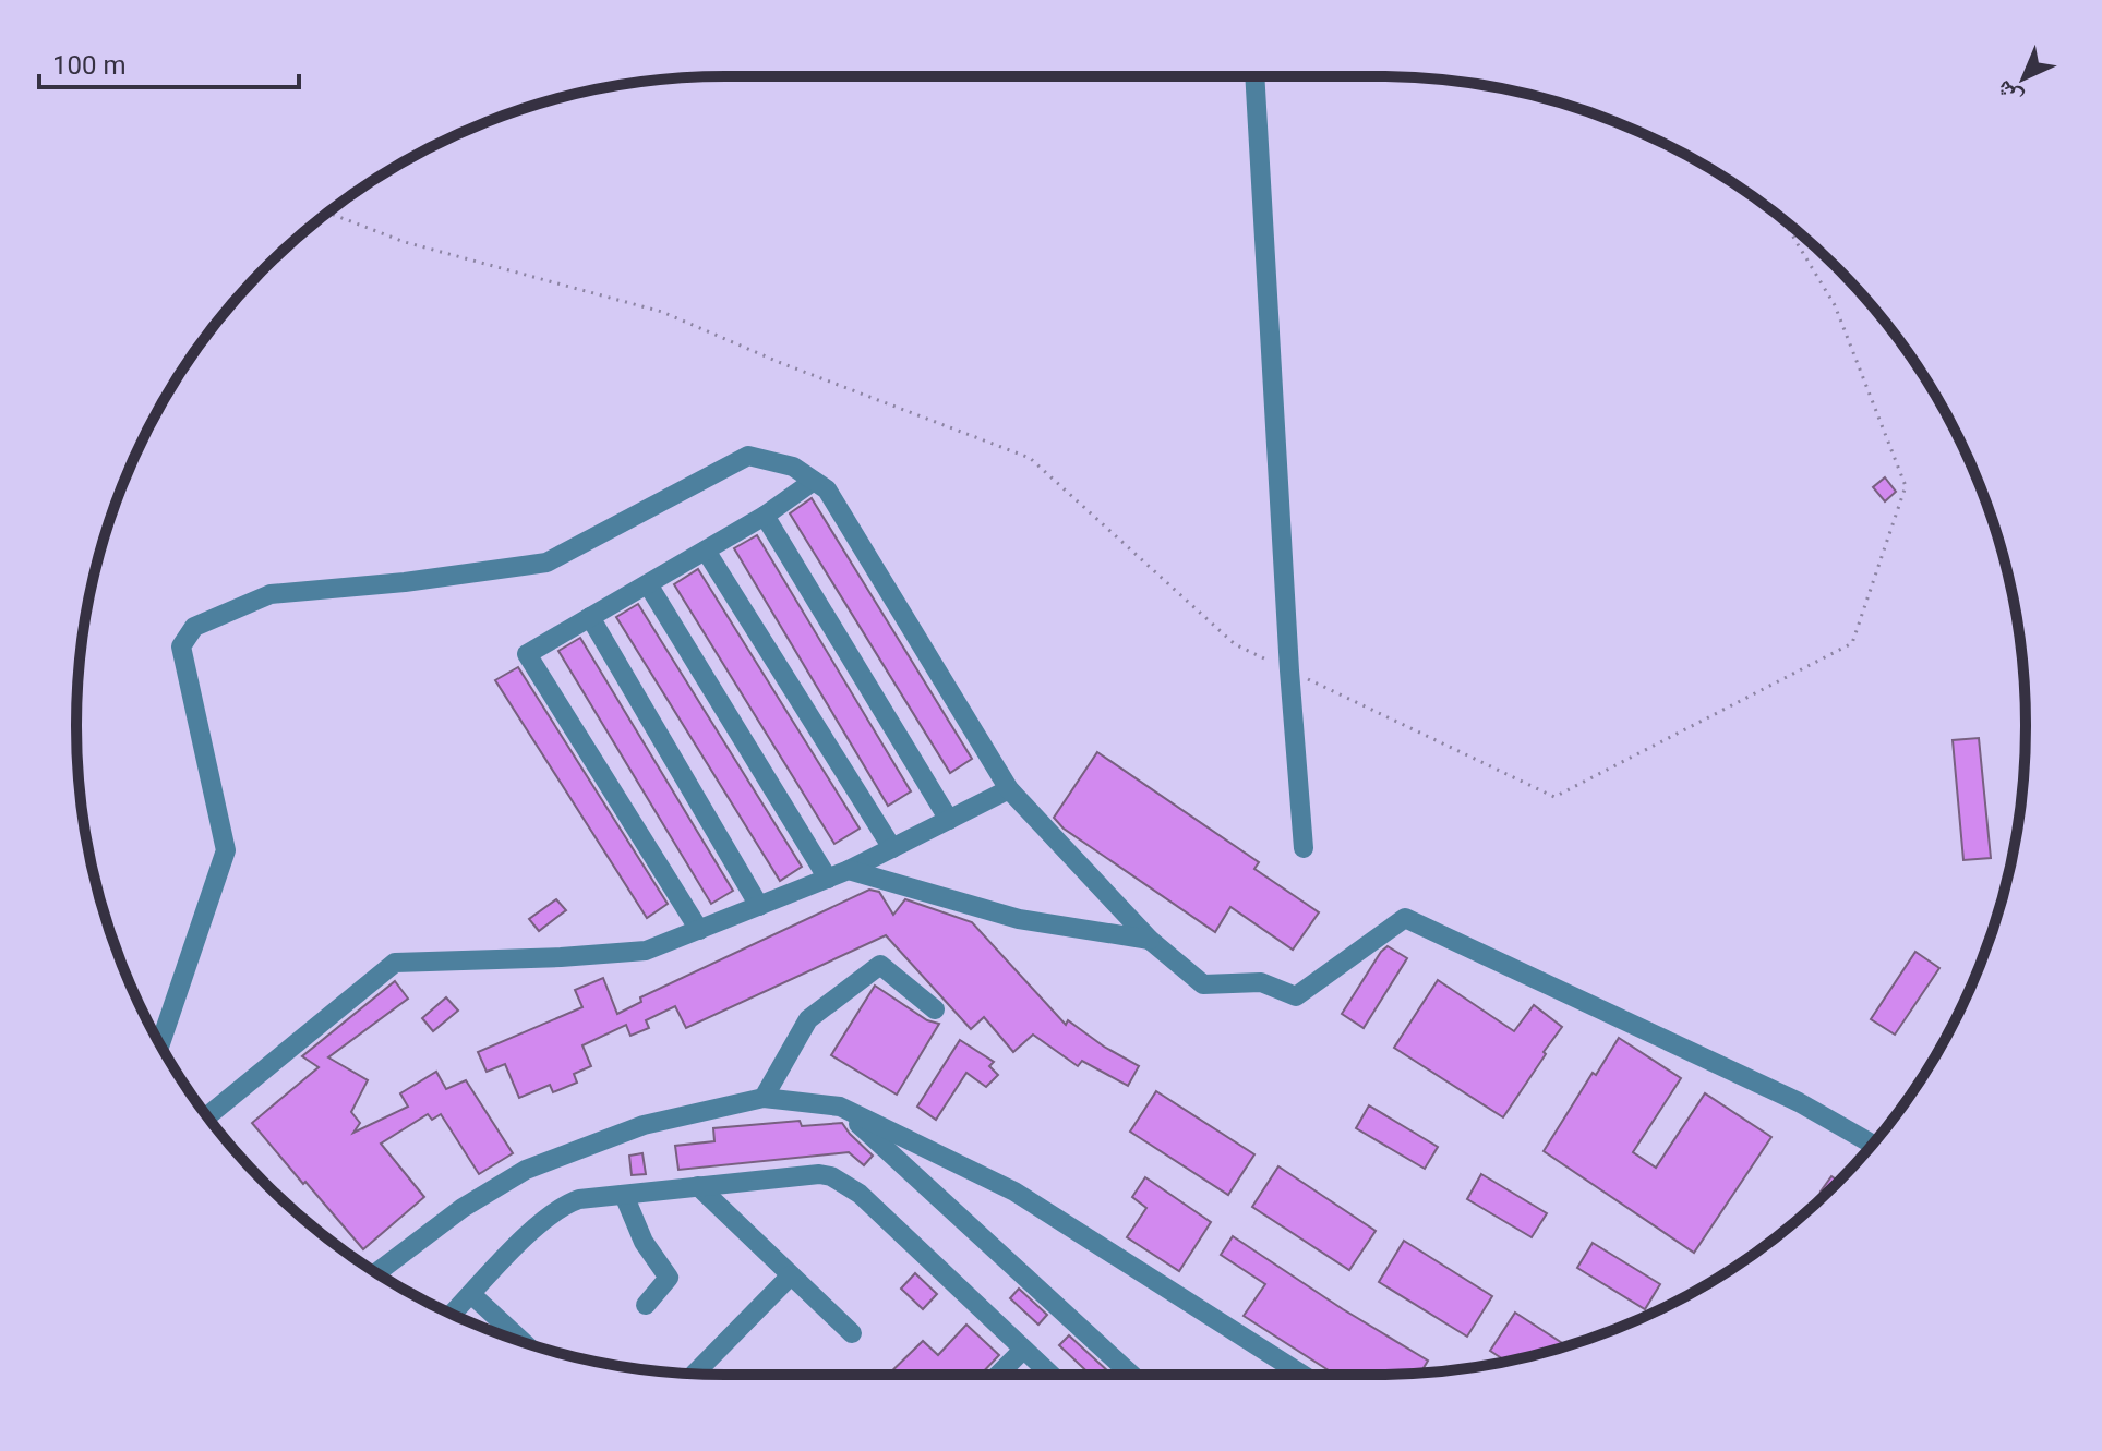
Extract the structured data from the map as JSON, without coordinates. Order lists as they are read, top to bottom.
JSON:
{
  "scale_bar": "100 m",
  "north": "bottom left"
}
